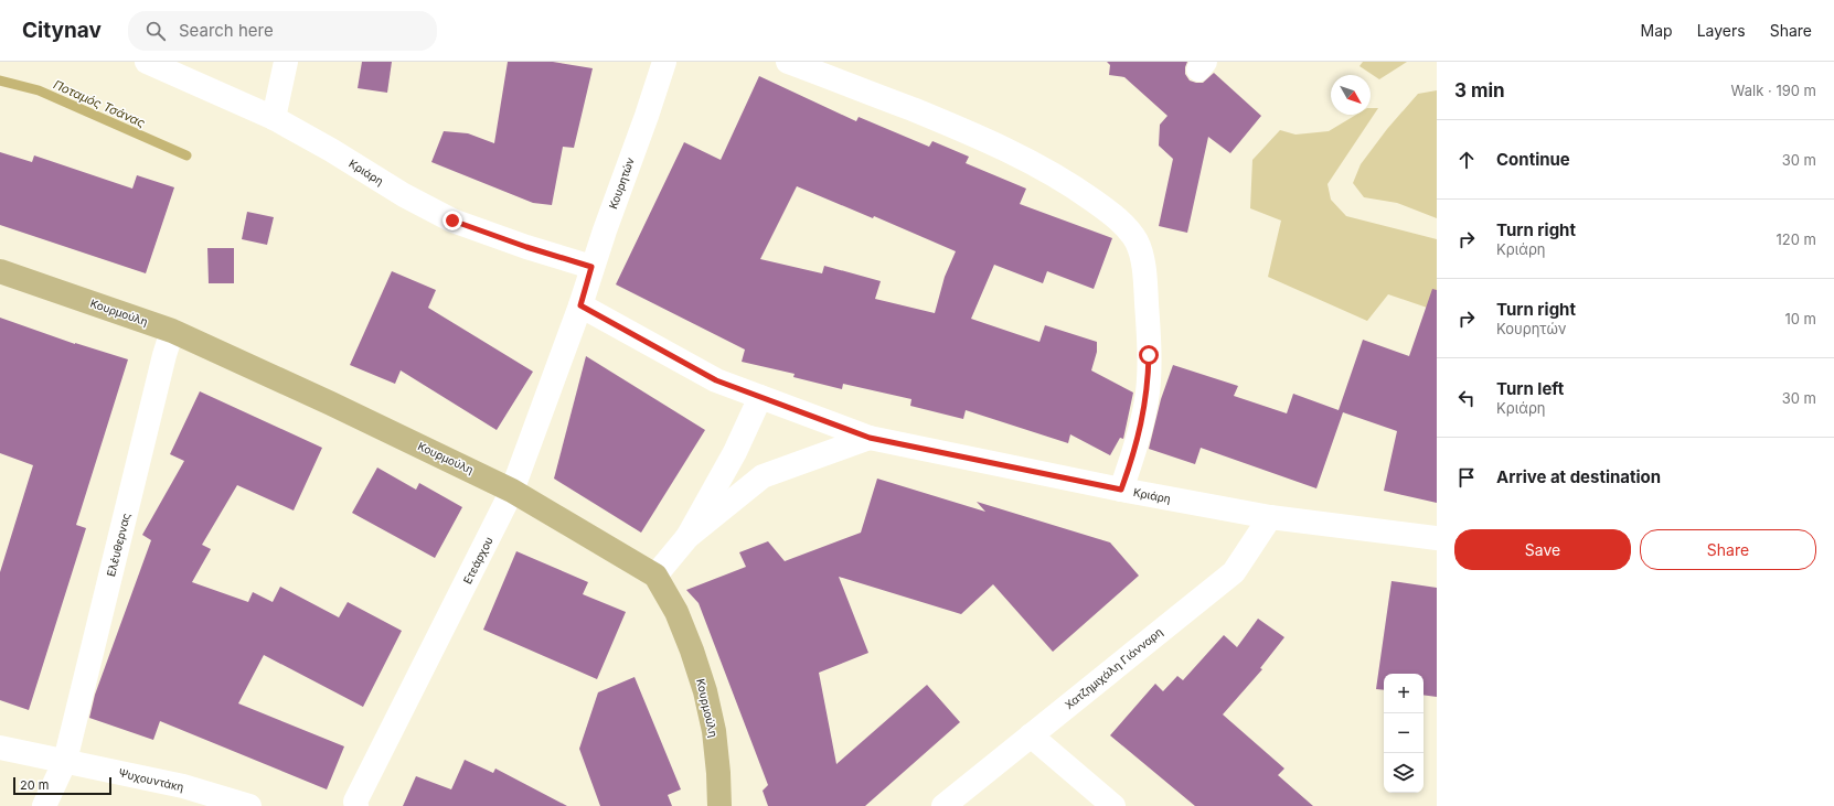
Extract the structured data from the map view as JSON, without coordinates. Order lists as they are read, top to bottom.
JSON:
{
  "streets": {
    "main road": ["Κουρμούλη"],
    "street": [
      "Κριάρη",
      "Κουρητών",
      "Ελέυθερνας",
      "Ετεάρχου",
      "Χατζημιχάλη Γιάνναρη",
      "Ψυχουντάκη"
    ]
  },
  "crossings": [
    ["Κριάρη", "Κουρητών"],
    ["Κριάρη", "Ετεάρχου"],
    ["Κριάρη", "Χατζημιχάλη Γιάνναρη"],
    ["Κουρητών", "Ετεάρχου"],
    ["Κουρμούλη", "Ελέυθερνας"],
    ["Κουρμούλη", "Ετεάρχου"],
    ["Ελέυθερνας", "Ψυχουντάκη"]
  ],
  "water": ["Ποταμός Τσάνας"],
  "scale_bar": "20 m",
  "north": "bottom right",
  "page": {
    "header": "Citynav",
    "search": "Search here",
    "nav": ["Map", "Layers", "Share"],
    "heading": ["3 min", "Walk · 190 m"],
    "list": [
      ["Continue", "30 m"],
      ["Turn right", "Κριάρη", "120 m"],
      ["Turn right", "Κουρητών", "10 m"],
      ["Turn left", "Κριάρη", "30 m"],
      "Arrive at destination"
    ],
    "buttons": ["Save", "Share"],
    "map_buttons": ["+", "−"],
    "scale": "20 m"
  }
}
